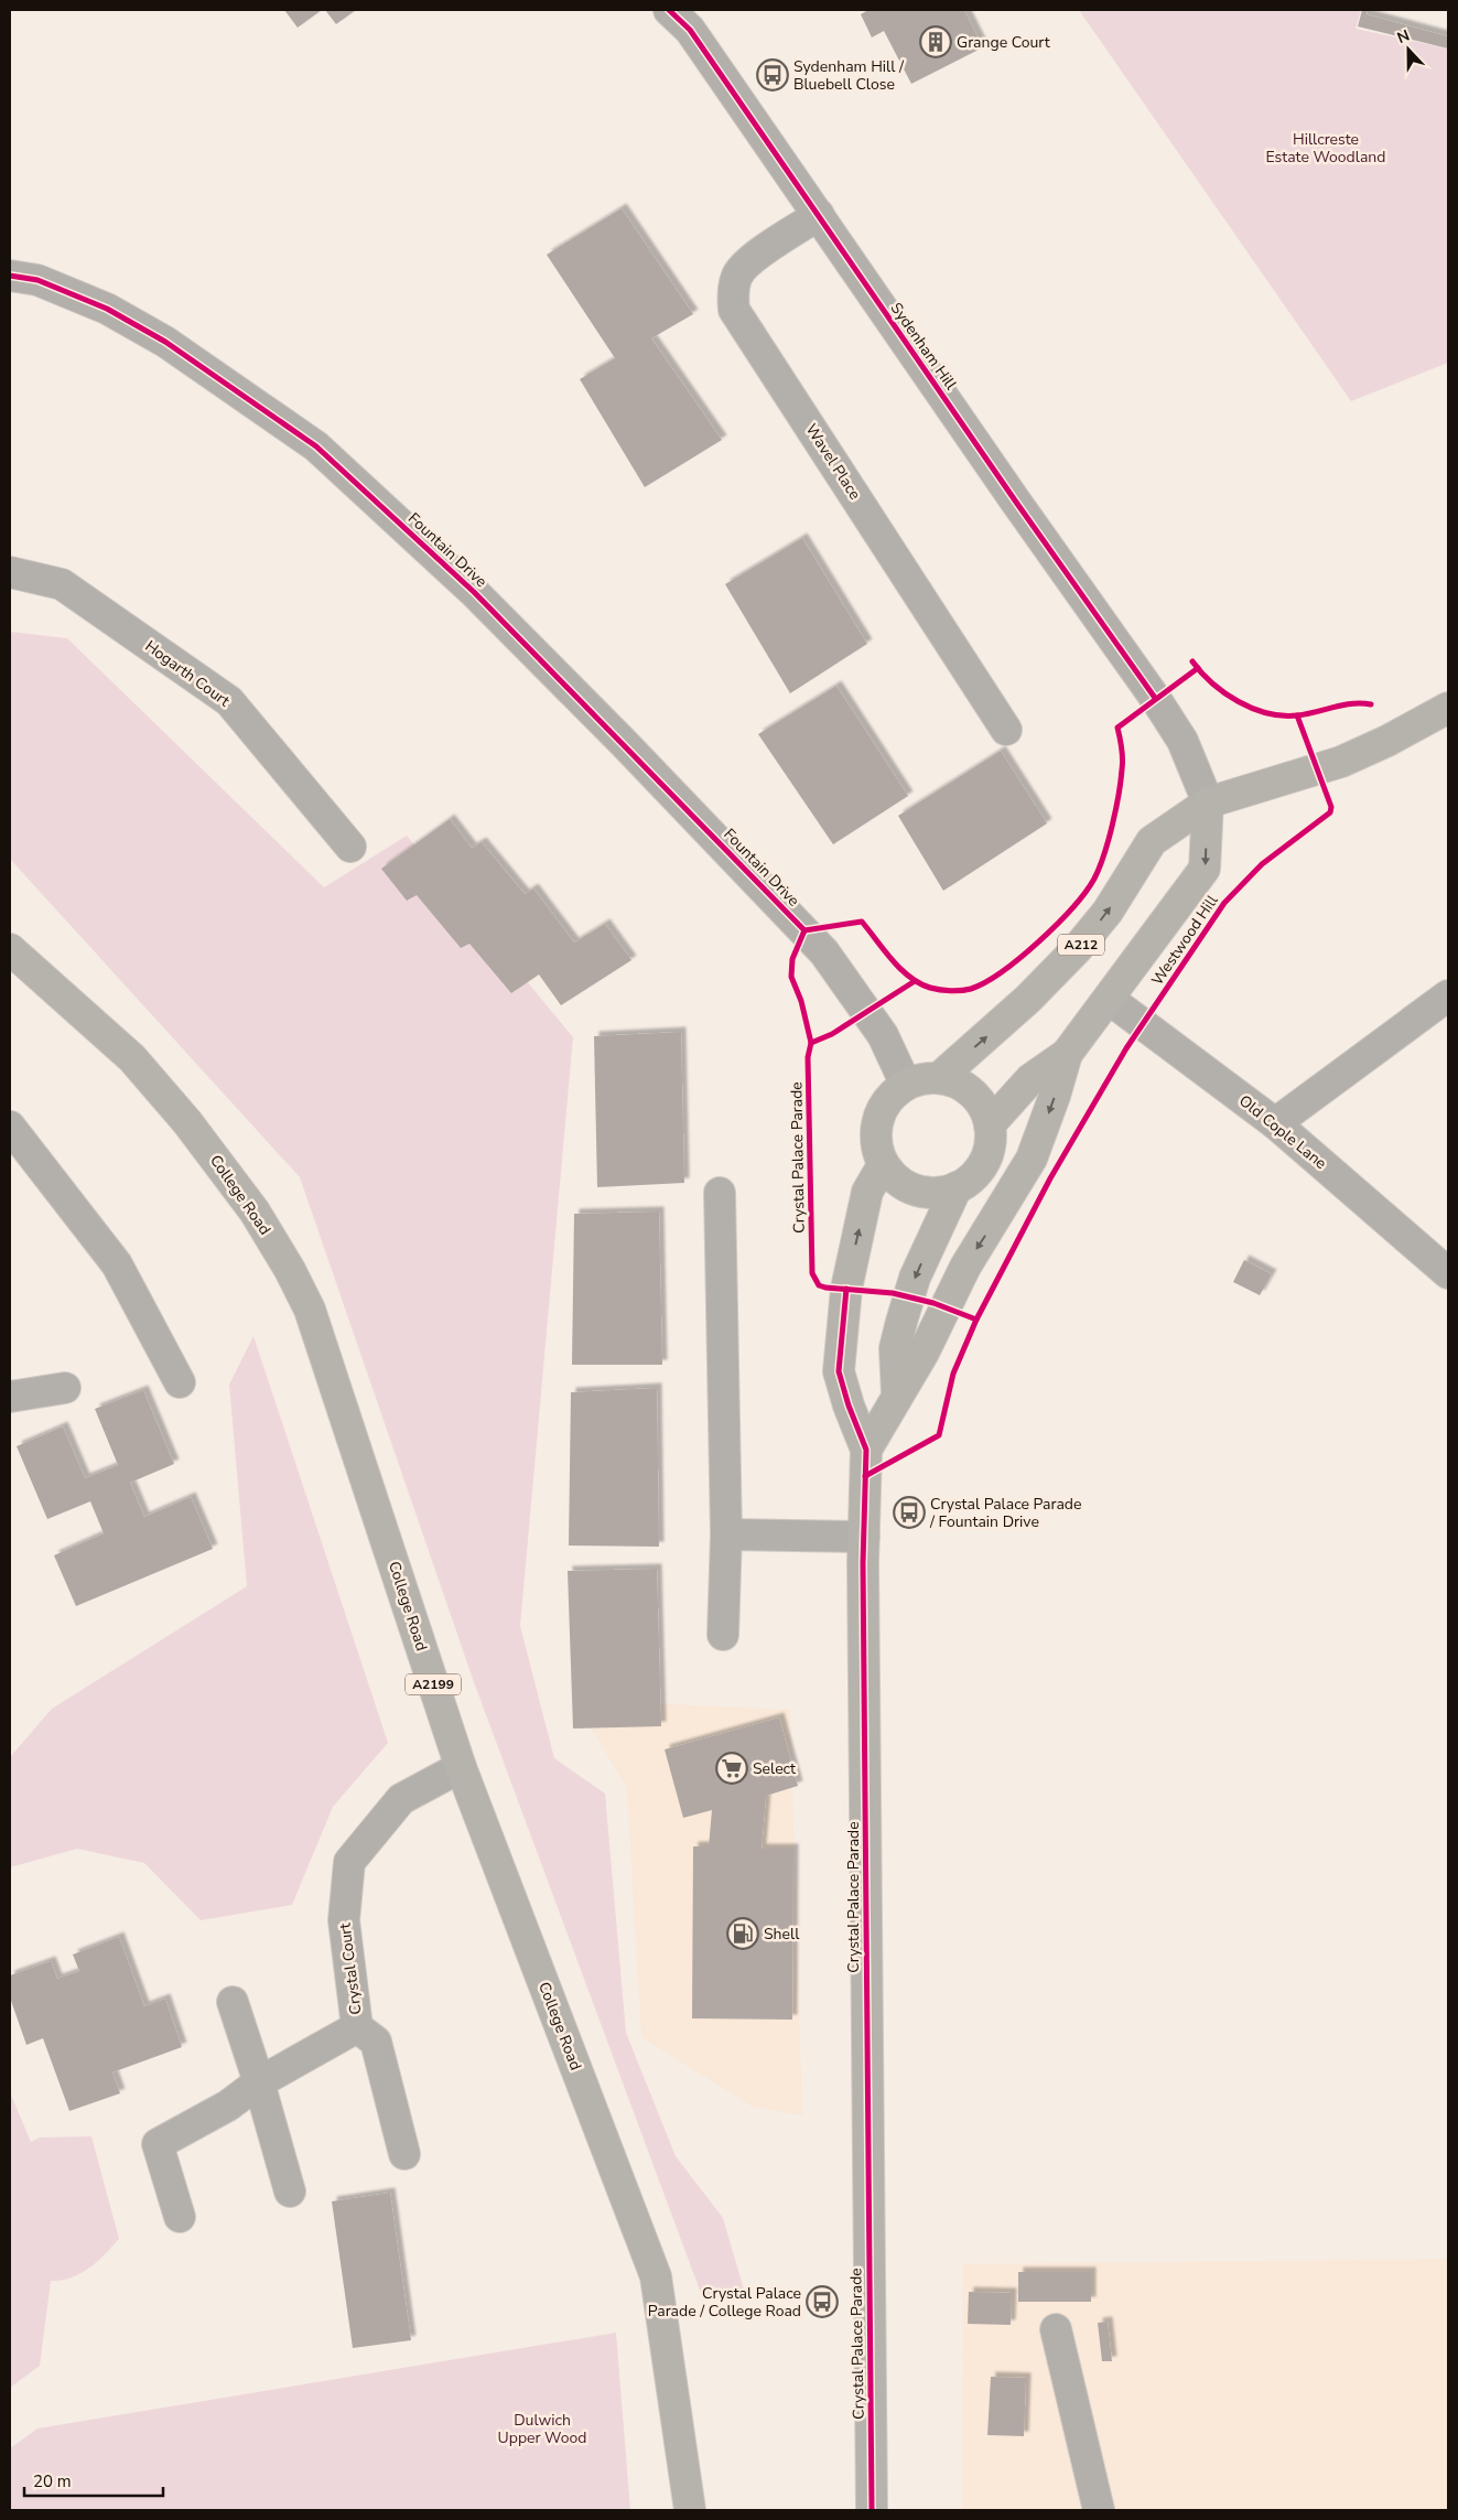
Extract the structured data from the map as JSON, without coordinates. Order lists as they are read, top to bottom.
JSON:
{
  "streets": {
    "main road": [
      "Westwood Hill",
      "A212",
      "Crystal Palace Parade",
      "College Road",
      "A2199"
    ],
    "street": [
      "Sydenham Hill",
      "Wavel Place",
      "Fountain Drive",
      "Hogarth Court",
      "Old Cople Lane",
      "Crystal Court"
    ]
  },
  "crossings": [
    ["Sydenham Hill", "Wavel Place"],
    ["Sydenham Hill", "Westwood Hill"],
    ["Sydenham Hill", "A212"],
    ["Fountain Drive", "A212"],
    ["Fountain Drive", "Crystal Palace Parade"],
    ["Westwood Hill", "A212"],
    ["Westwood Hill", "Old Cople Lane"],
    ["Westwood Hill", "Crystal Palace Parade"],
    ["A212", "Crystal Palace Parade"],
    ["College Road", "Crystal Court"]
  ],
  "parks": ["Hillcreste Estate Woodland", "Dulwich Upper Wood"],
  "places": {
    "building": ["Grange Court"],
    "bus stop": ["Sydenham Hill / Bluebell Close", "Crystal Palace Parade / Fountain Drive", "Crystal Palace Parade / College Road"],
    "supermarket": ["Select"],
    "fuel station": ["Shell"]
  },
  "scale_bar": "20 m",
  "north": "top"
}
